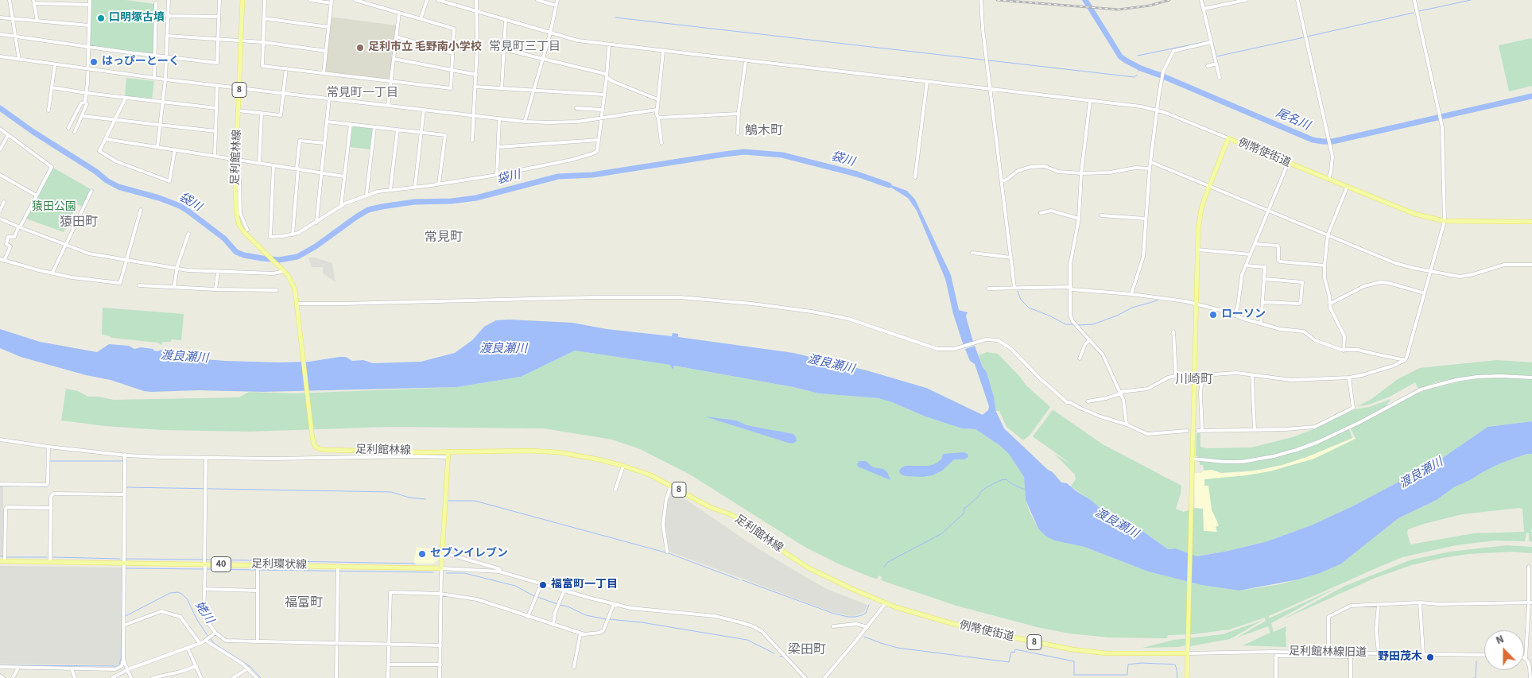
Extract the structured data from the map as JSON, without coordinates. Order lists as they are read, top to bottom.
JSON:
{
  "streets": {
    "main road": [
      "8",
      "例幣使街道",
      "足利館林線",
      "40",
      "足利環状線"
    ],
    "street": ["足利館林線旧道"]
  },
  "crossings": [
    ["例幣使街道", "足利館林線"],
    ["例幣使街道", "足利館林線旧道"]
  ],
  "districts": [
    "常見町三丁目",
    "常見町一丁目",
    "鵤木町",
    "猿田町",
    "常見町",
    "川崎町",
    "福富町",
    "梁田町"
  ],
  "water": [
    "尾名川",
    "袋川",
    "渡良瀬川",
    "姥川"
  ],
  "parks": ["猿田公園"],
  "places": [
    "口明塚古墳",
    "足利市立 毛野南小学校",
    "はっぴーとーく",
    "ローソン",
    "セブンイレブン",
    "福富町一丁目",
    "野田茂木"
  ],
  "north": "top"
}
